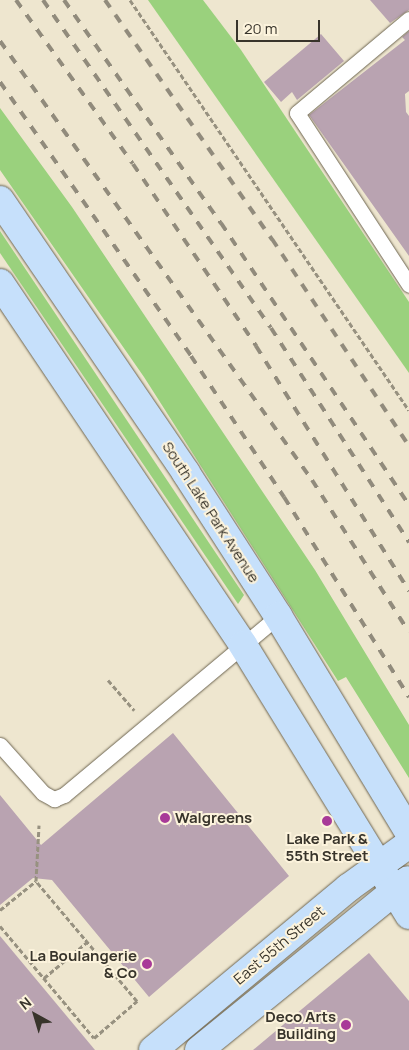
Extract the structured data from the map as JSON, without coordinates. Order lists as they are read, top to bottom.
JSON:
{
  "streets": {
    "main road": ["South Lake Park Avenue", "East 55th Street"]
  },
  "places": [
    "Walgreens",
    "Lake Park & 55th Street",
    "La Boulangerie & Co",
    "Deco Arts Building"
  ],
  "scale_bar": "20 m",
  "north": "top left"
}
